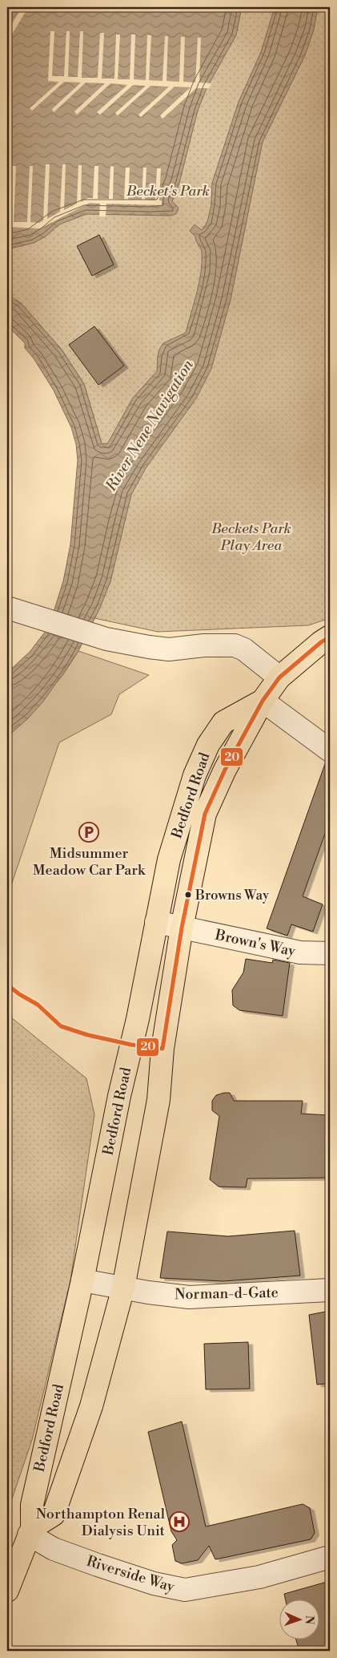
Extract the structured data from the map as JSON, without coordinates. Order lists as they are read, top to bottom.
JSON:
{
  "streets": {
    "main road": ["Bedford Road"],
    "street": ["Brown's Way", "Norman-d-Gate", "Riverside Way"]
  },
  "crossings": [
    ["Bedford Road", "Brown's Way"],
    ["Bedford Road", "Norman-d-Gate"],
    ["Bedford Road", "Riverside Way"]
  ],
  "water": ["River Nene Navigation"],
  "parks": ["Becket's Park", "Beckets Park Play Area"],
  "places": {
    "parking": ["Midsummer Meadow Car Park"],
    "other": ["Browns Way"],
    "hospital": ["Northampton Renal Dialysis Unit"]
  },
  "lines": ["transit line 20"],
  "north": "right"
}
